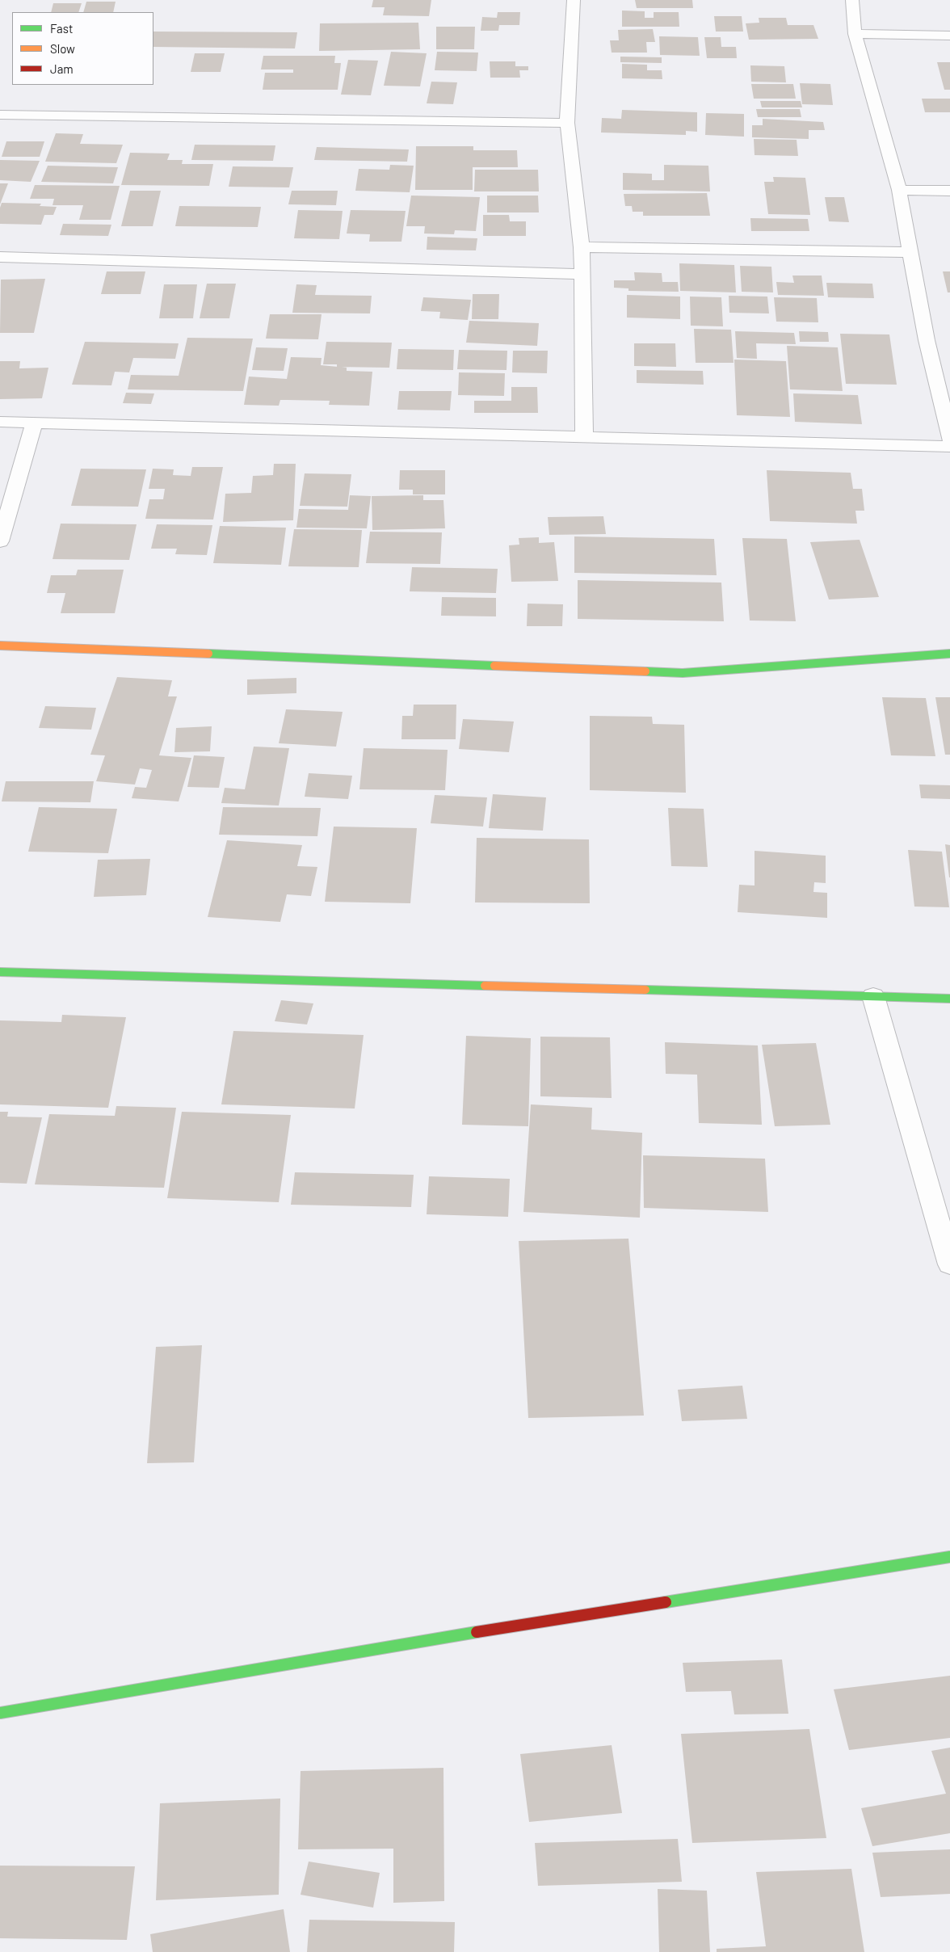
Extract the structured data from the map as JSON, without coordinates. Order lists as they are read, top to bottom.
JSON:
{
  "legend": ["Fast", "Slow", "Jam"]
}
